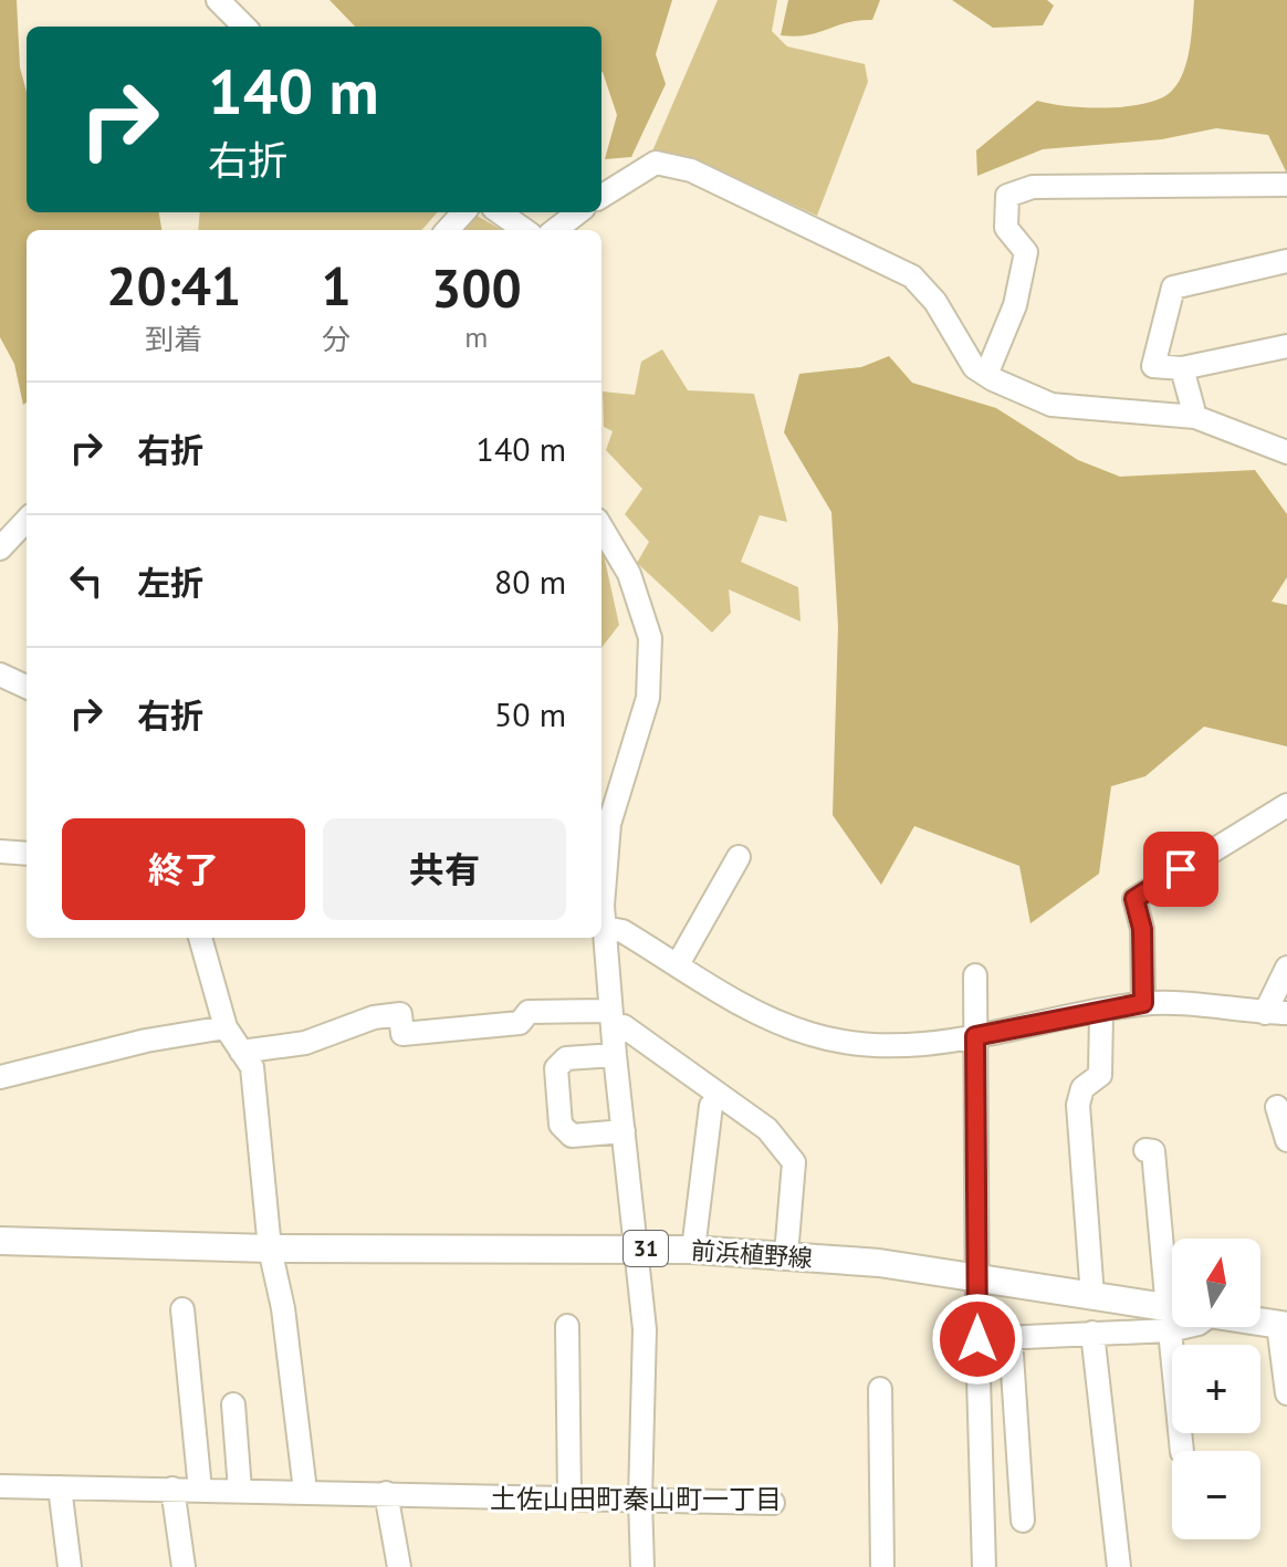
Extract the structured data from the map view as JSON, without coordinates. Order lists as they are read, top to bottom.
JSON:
{
  "streets": {
    "main road": ["31", "前浜植野線"]
  },
  "districts": ["土佐山田町秦山町一丁目"],
  "north": "top",
  "page": {
    "turn": ["140 m", "右折"],
    "eta": [
      "20:41",
      "到着",
      "1",
      "分",
      "300",
      "m"
    ],
    "list": [
      {
        "name": "右折",
        "value": "140 m"
      },
      {
        "name": "左折",
        "value": "80 m"
      },
      {
        "name": "右折",
        "value": "50 m"
      }
    ],
    "buttons": ["終了", "共有"],
    "map_buttons": ["+", "−"]
  }
}
